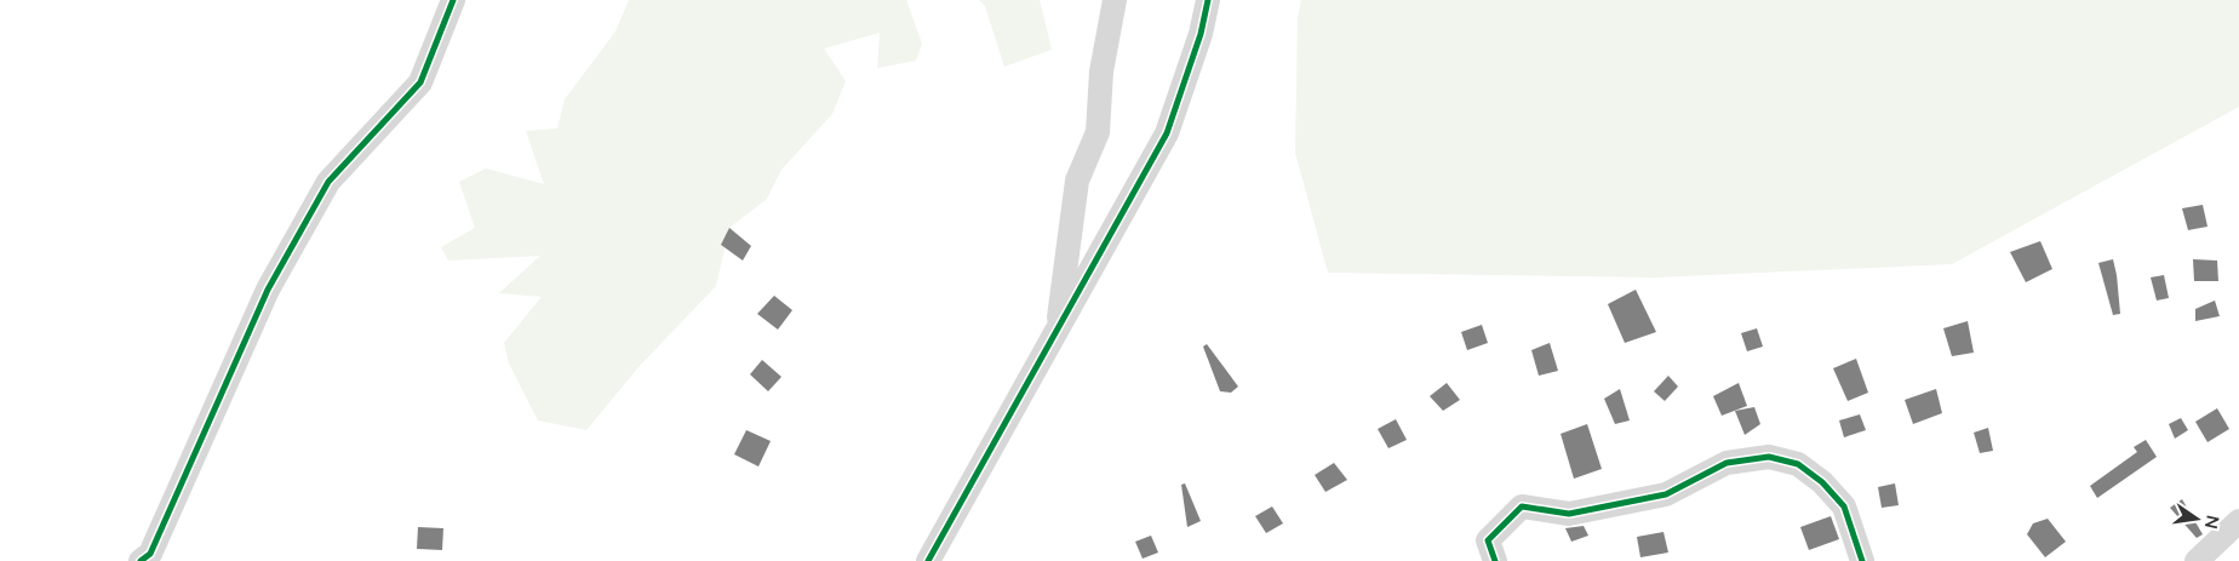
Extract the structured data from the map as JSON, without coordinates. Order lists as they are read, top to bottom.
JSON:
{
  "north": "right"
}
